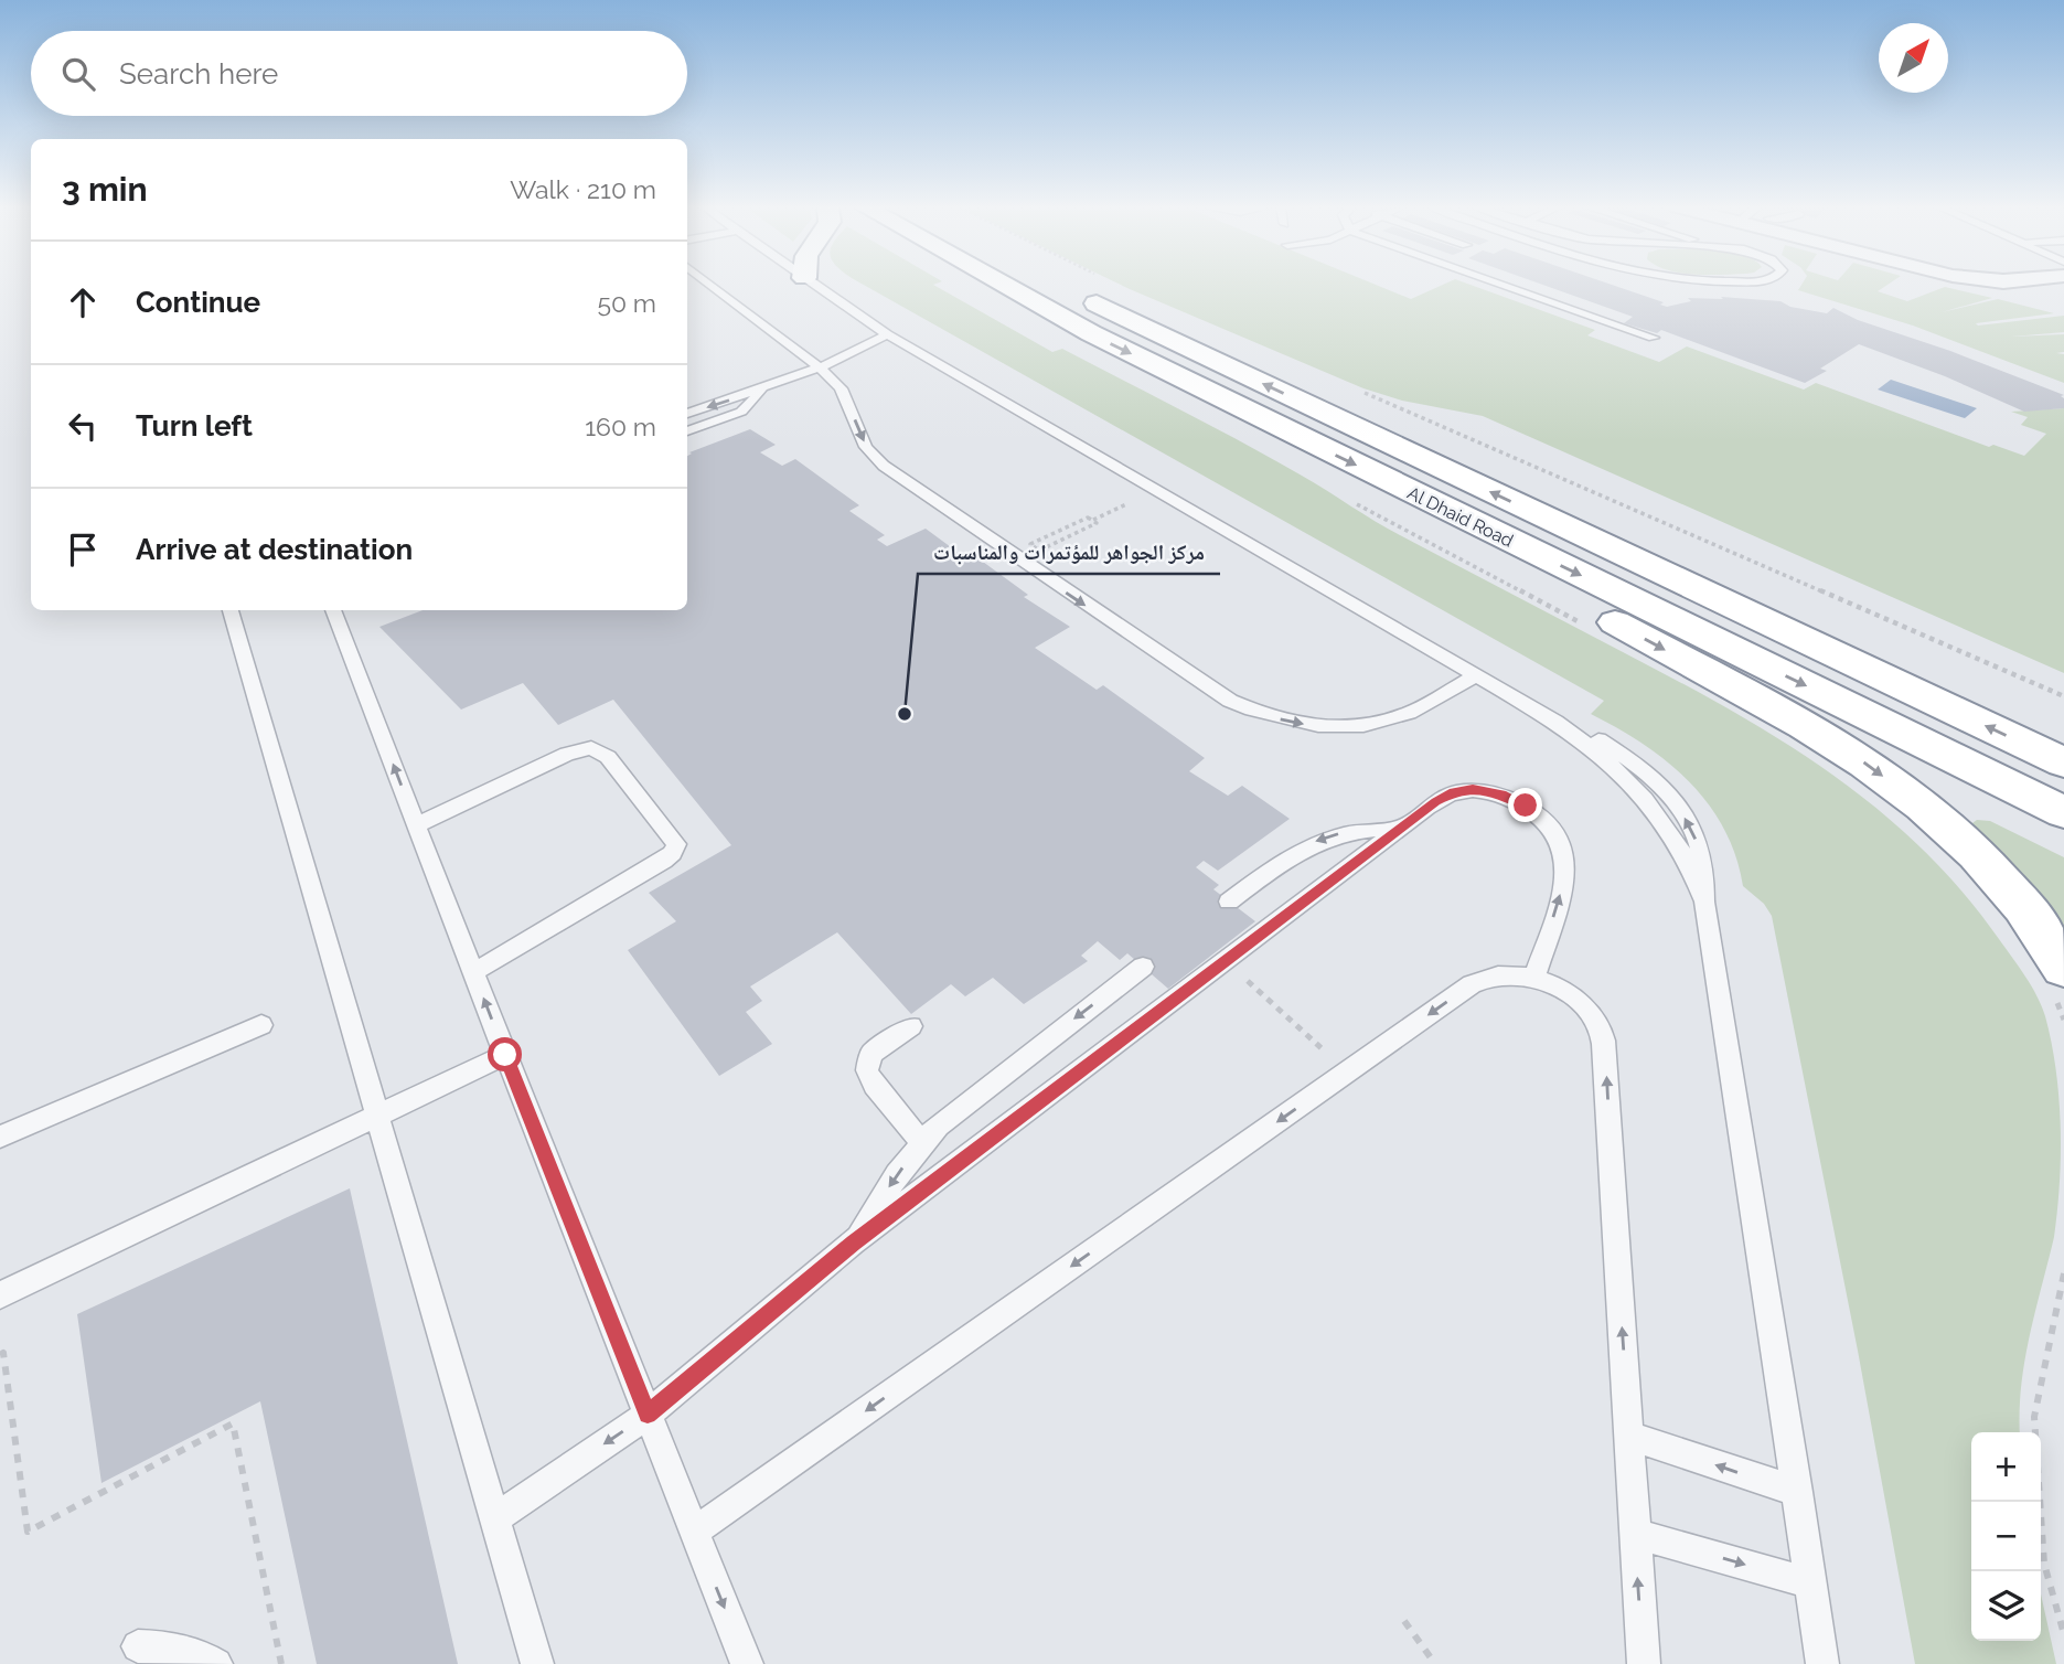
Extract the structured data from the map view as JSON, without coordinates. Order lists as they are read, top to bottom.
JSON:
{
  "streets": {
    "highway": ["Al Dhaid Road"]
  },
  "places": ["مركز الجواهر للمؤتمرات والمناسبات"],
  "north": "top right",
  "page": {
    "search": "Search here",
    "heading": ["3 min", "Walk · 210 m"],
    "list": [
      ["Continue", "50 m"],
      ["Turn left", "160 m"],
      "Arrive at destination"
    ],
    "map_buttons": ["+", "−"]
  }
}
